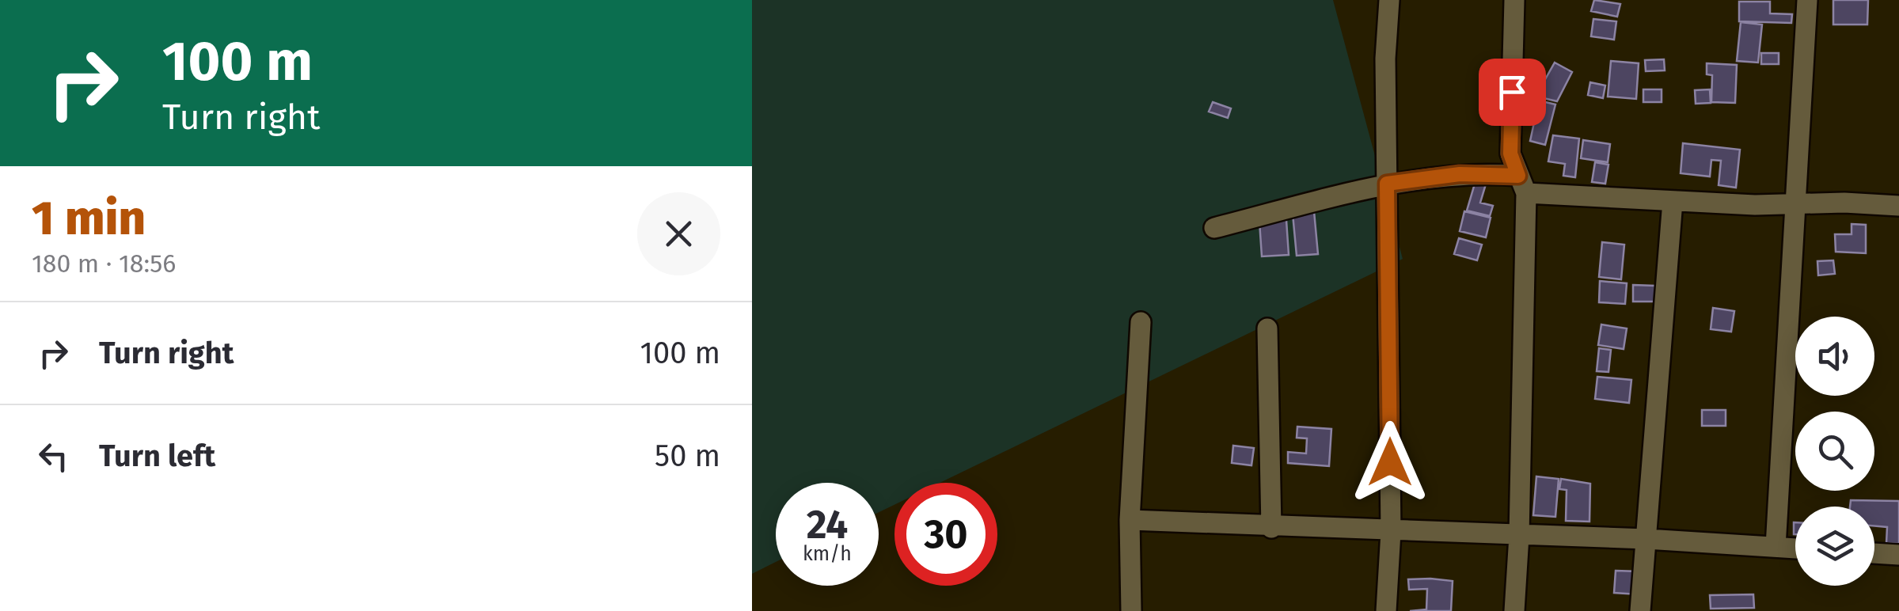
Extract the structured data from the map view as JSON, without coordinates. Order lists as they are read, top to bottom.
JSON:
{
  "page": {
    "turn": ["100 m", "Turn right"],
    "heading": ["1 min", "180 m · 18:56"],
    "list": [
      {
        "name": "Turn right",
        "value": "100 m"
      },
      {
        "name": "Turn left",
        "value": "50 m"
      }
    ],
    "speed": "24 km/h",
    "limit": "30"
  }
}
